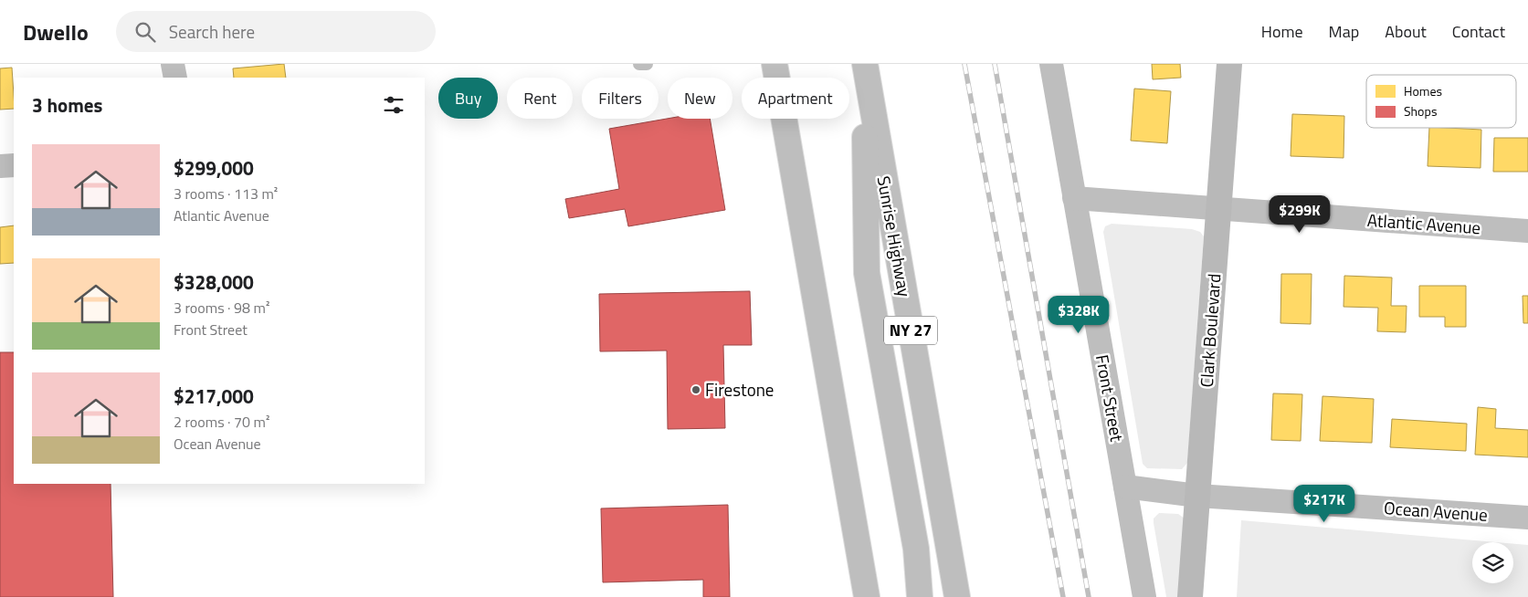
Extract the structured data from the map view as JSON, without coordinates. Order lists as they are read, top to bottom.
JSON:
{
  "streets": {
    "highway": ["Sunrise Highway", "NY 27"],
    "street": [
      "Atlantic Avenue",
      "Clark Boulevard",
      "Front Street",
      "Ocean Avenue"
    ]
  },
  "crossings": [
    ["Atlantic Avenue", "Clark Boulevard"],
    ["Atlantic Avenue", "Front Street"],
    ["Clark Boulevard", "Ocean Avenue"],
    ["Front Street", "Ocean Avenue"]
  ],
  "places": ["Firestone"],
  "legend": ["Homes", "Shops"],
  "page": {
    "header": "Dwello",
    "search": "Search here",
    "nav": [
      "Home",
      "Map",
      "About",
      "Contact"
    ],
    "chip": [
      "Buy",
      "Rent",
      "Filters",
      "New",
      "Apartment"
    ],
    "heading": "3 homes",
    "list": [
      {
        "name": "$299,000",
        "note": "3 rooms · 113 m² · Atlantic Avenue"
      },
      {
        "name": "$328,000",
        "note": "3 rooms · 98 m² · Front Street"
      },
      {
        "name": "$217,000",
        "note": "2 rooms · 70 m² · Ocean Avenue"
      }
    ],
    "price": ["$299K", "$328K", "$217K"]
  }
}
